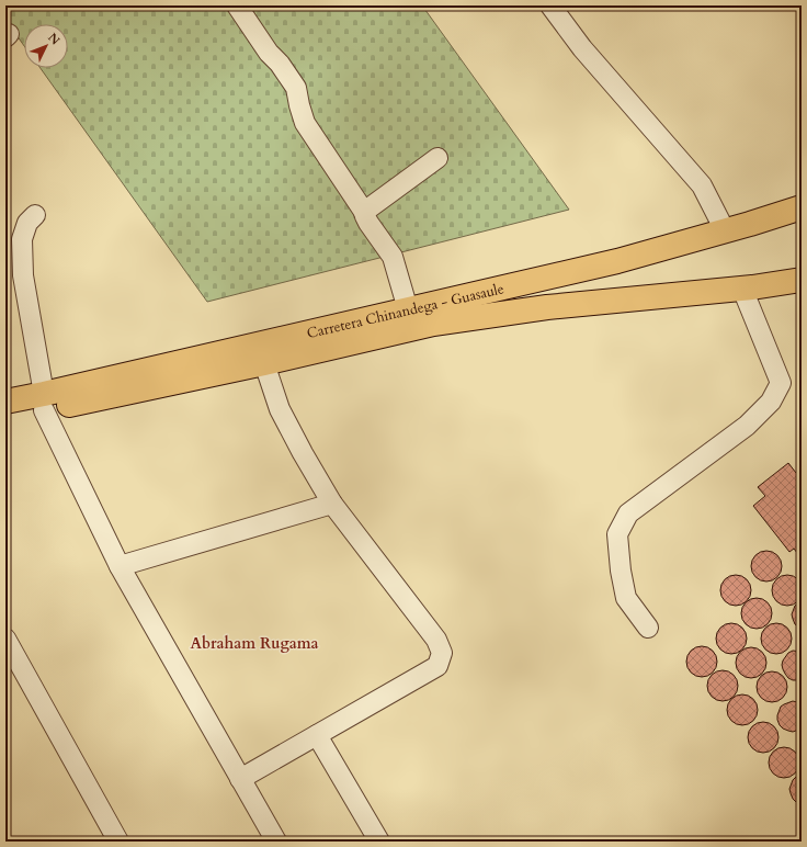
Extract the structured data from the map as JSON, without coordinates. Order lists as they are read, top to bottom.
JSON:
{
  "streets": {
    "highway": ["Carretera Chinandega - Guasaule"]
  },
  "districts": ["Abraham Rugama"],
  "north": "top right"
}
